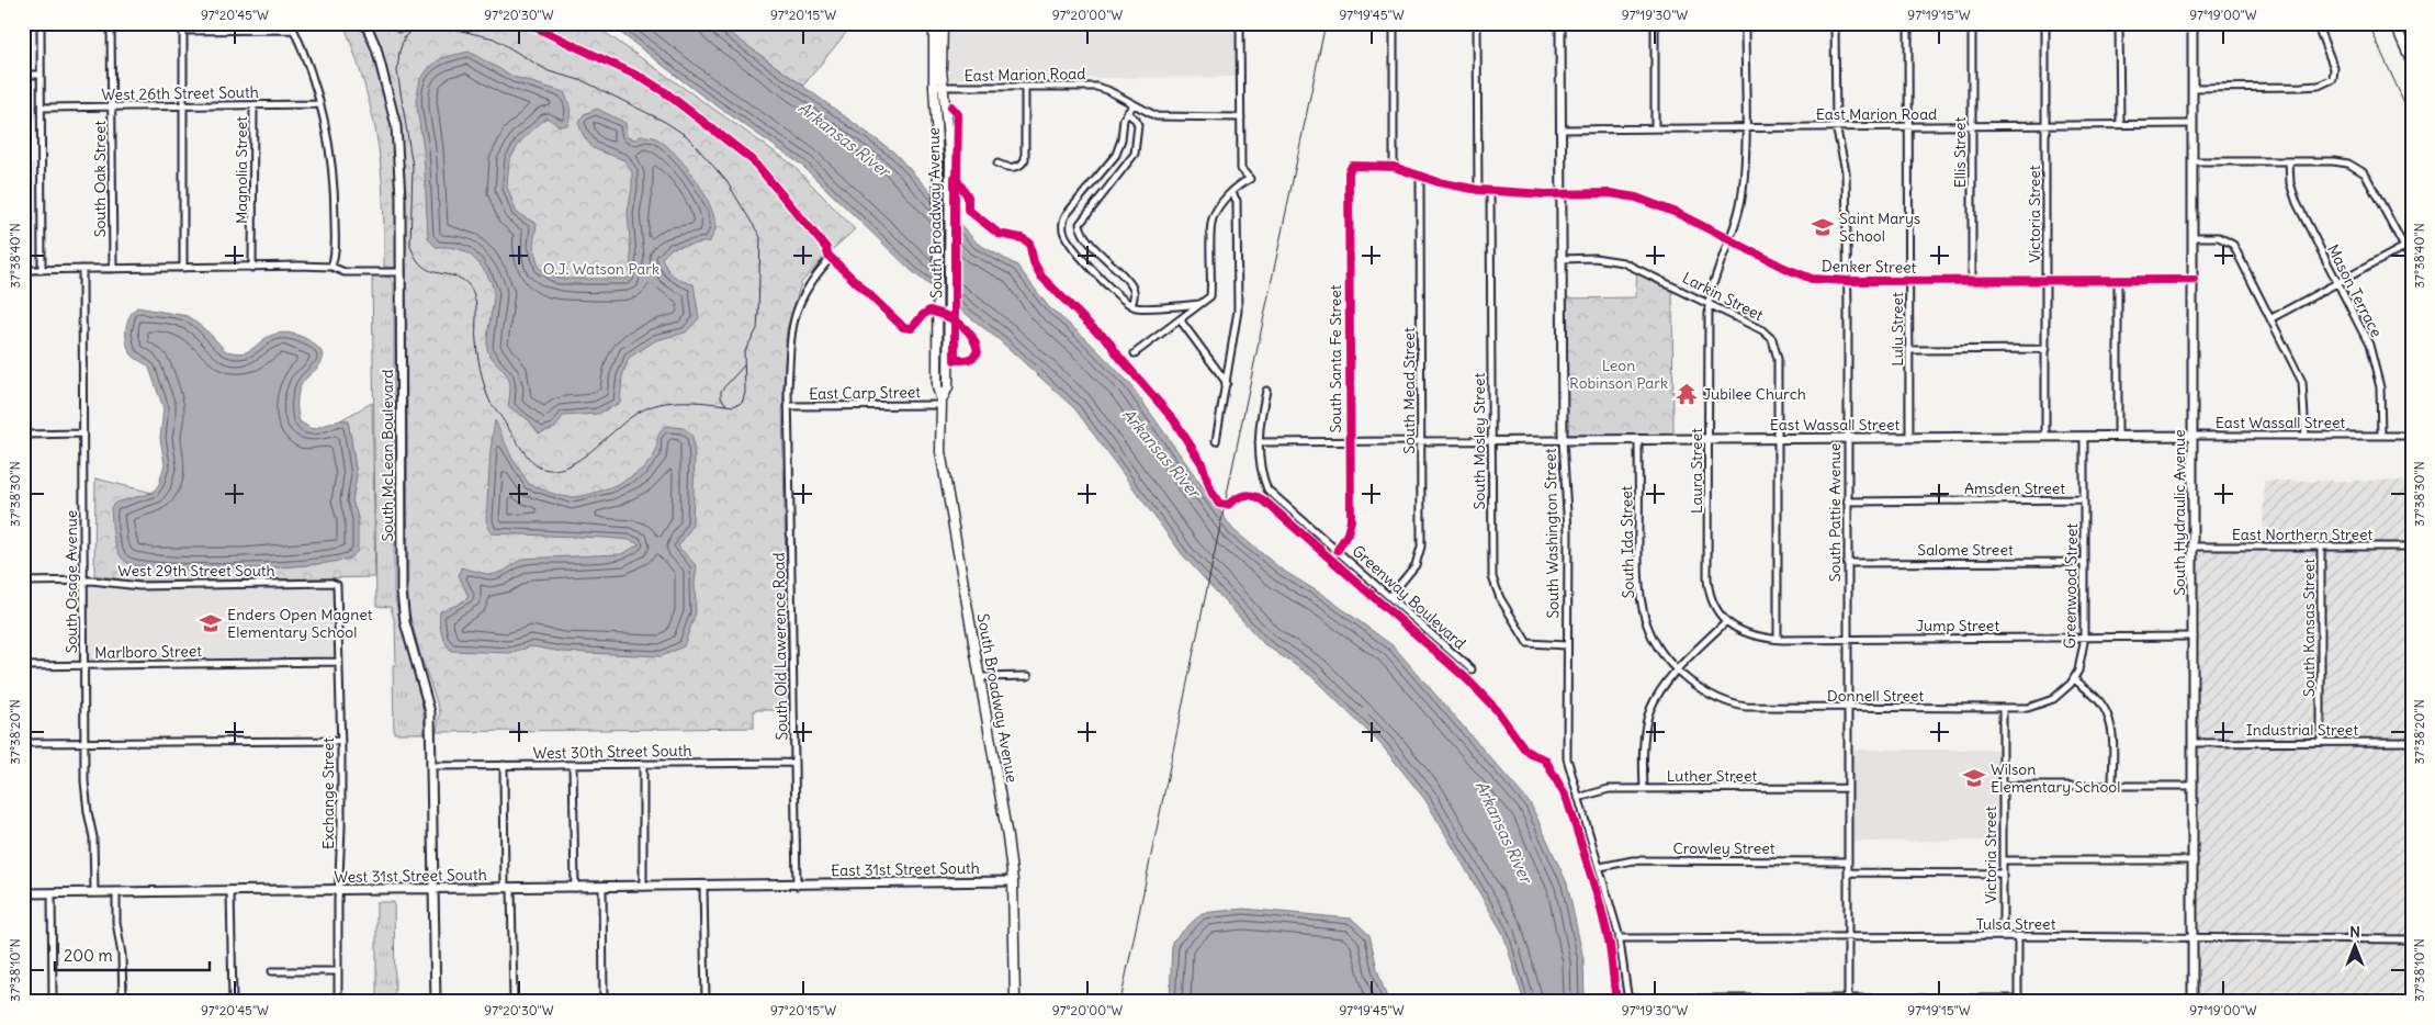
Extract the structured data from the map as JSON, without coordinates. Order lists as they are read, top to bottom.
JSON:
{
  "streets": {
    "main road": ["South Broadway Avenue"],
    "street": [
      "East Marion Road",
      "West 26th Street South",
      "Ellis Street",
      "Magnolia Street",
      "South Oak Street",
      "Victoria Street",
      "Denker Street",
      "Mason Terrace",
      "Larkin Street",
      "Lulu Street",
      "South Santa Fe Street",
      "South Mead Street",
      "East Carp Street",
      "East Wassall Street",
      "South Mosley Street",
      "South McLean Boulevard",
      "Laura Street",
      "Amsden Street",
      "South Pattie Avenue",
      "South Hydraulic Avenue",
      "South Washington Street",
      "East Northern Street",
      "South Ida Street",
      "Salome Street",
      "West 29th Street South",
      "South Osage Avenue",
      "Greenwood Street",
      "Greenway Boulevard",
      "Jump Street",
      "South Kansas Street",
      "South Old Lawerence Road",
      "Marlboro Street",
      "Donnell Street",
      "Industrial Street",
      "West 30th Street South",
      "Luther Street",
      "Exchange Street",
      "Crowley Street",
      "East 31st Street South",
      "West 31st Street South",
      "Tulsa Street"
    ]
  },
  "crossings": [
    ["East Marion Road", "Ellis Street"],
    ["East Marion Road", "South Broadway Avenue"],
    ["East Marion Road", "Victoria Street"],
    ["East Marion Road", "Lulu Street"],
    ["East Marion Road", "Laura Street"],
    ["East Marion Road", "South Pattie Avenue"],
    ["East Marion Road", "South Hydraulic Avenue"],
    ["East Marion Road", "South Washington Street"],
    ["West 26th Street South", "Magnolia Street"],
    ["West 26th Street South", "South Oak Street"],
    ["Ellis Street", "Denker Street"],
    ["South Broadway Avenue", "East Carp Street"],
    ["South Broadway Avenue", "East 31st Street South"],
    ["Victoria Street", "Denker Street"],
    ["Victoria Street", "East Wassall Street"],
    ["Victoria Street", "Donnell Street"],
    ["Victoria Street", "Tulsa Street"],
    ["Denker Street", "Lulu Street"],
    ["Denker Street", "Laura Street"],
    ["Denker Street", "South Pattie Avenue"],
    ["Denker Street", "South Hydraulic Avenue"],
    ["Denker Street", "South Washington Street"],
    ["Mason Terrace", "East Wassall Street"],
    ["Larkin Street", "East Wassall Street"],
    ["Larkin Street", "Laura Street"],
    ["Larkin Street", "South Washington Street"],
    ["Larkin Street", "Jump Street"],
    ["Lulu Street", "East Wassall Street"],
    ["South Santa Fe Street", "East Wassall Street"],
    ["South Santa Fe Street", "Greenway Boulevard"],
    ["South Mead Street", "East Wassall Street"],
    ["South Mead Street", "Greenway Boulevard"],
    ["East Carp Street", "South Old Lawerence Road"],
    ["East Wassall Street", "South Mosley Street"],
    ["East Wassall Street", "Laura Street"],
    ["East Wassall Street", "South Pattie Avenue"],
    ["East Wassall Street", "South Hydraulic Avenue"],
    ["East Wassall Street", "South Washington Street"],
    ["East Wassall Street", "South Ida Street"],
    ["East Wassall Street", "Greenwood Street"],
    ["East Wassall Street", "Greenway Boulevard"],
    ["South Mosley Street", "South Washington Street"],
    ["South McLean Boulevard", "West 30th Street South"],
    ["South McLean Boulevard", "West 31st Street South"],
    ["Laura Street", "Jump Street"],
    ["Amsden Street", "South Pattie Avenue"],
    ["Amsden Street", "Greenwood Street"],
    ["South Pattie Avenue", "Salome Street"],
    ["South Pattie Avenue", "Jump Street"],
    ["South Pattie Avenue", "Donnell Street"],
    ["South Pattie Avenue", "Luther Street"],
    ["South Pattie Avenue", "Crowley Street"],
    ["South Pattie Avenue", "Tulsa Street"],
    ["South Hydraulic Avenue", "East Northern Street"],
    ["South Hydraulic Avenue", "Jump Street"],
    ["South Hydraulic Avenue", "Industrial Street"],
    ["South Hydraulic Avenue", "Tulsa Street"],
    ["South Washington Street", "Luther Street"],
    ["South Washington Street", "Crowley Street"],
    ["South Washington Street", "Tulsa Street"],
    ["East Northern Street", "South Kansas Street"],
    ["South Ida Street", "Donnell Street"],
    ["Salome Street", "Greenwood Street"],
    ["West 29th Street South", "South Osage Avenue"],
    ["West 29th Street South", "Exchange Street"],
    ["South Osage Avenue", "Marlboro Street"],
    ["South Osage Avenue", "West 31st Street South"],
    ["Greenwood Street", "Jump Street"],
    ["Greenwood Street", "Donnell Street"],
    ["South Kansas Street", "Industrial Street"],
    ["South Old Lawerence Road", "West 30th Street South"],
    ["South Old Lawerence Road", "East 31st Street South"],
    ["South Old Lawerence Road", "West 31st Street South"],
    ["Marlboro Street", "Exchange Street"],
    ["Exchange Street", "West 31st Street South"],
    ["East 31st Street South", "West 31st Street South"]
  ],
  "water": ["Arkansas River"],
  "parks": ["O.J. Watson Park", "Leon Robinson Park"],
  "places": {
    "school or university": ["Saint Marys School", "Enders Open Magnet Elementary School", "Wilson Elementary School"],
    "temple": ["Jubilee Church"]
  },
  "scale_bar": "200 m",
  "north": "top",
  "coordinates": [
    "97°20'45\"W",
    "97°20'30\"W",
    "97°20'15\"W",
    "97°20'00\"W",
    "97°19'45\"W",
    "97°19'30\"W",
    "97°19'15\"W",
    "97°19'00\"W",
    "37°38'40\"N",
    "37°38'30\"N",
    "37°38'20\"N",
    "37°38'10\"N"
  ]
}
